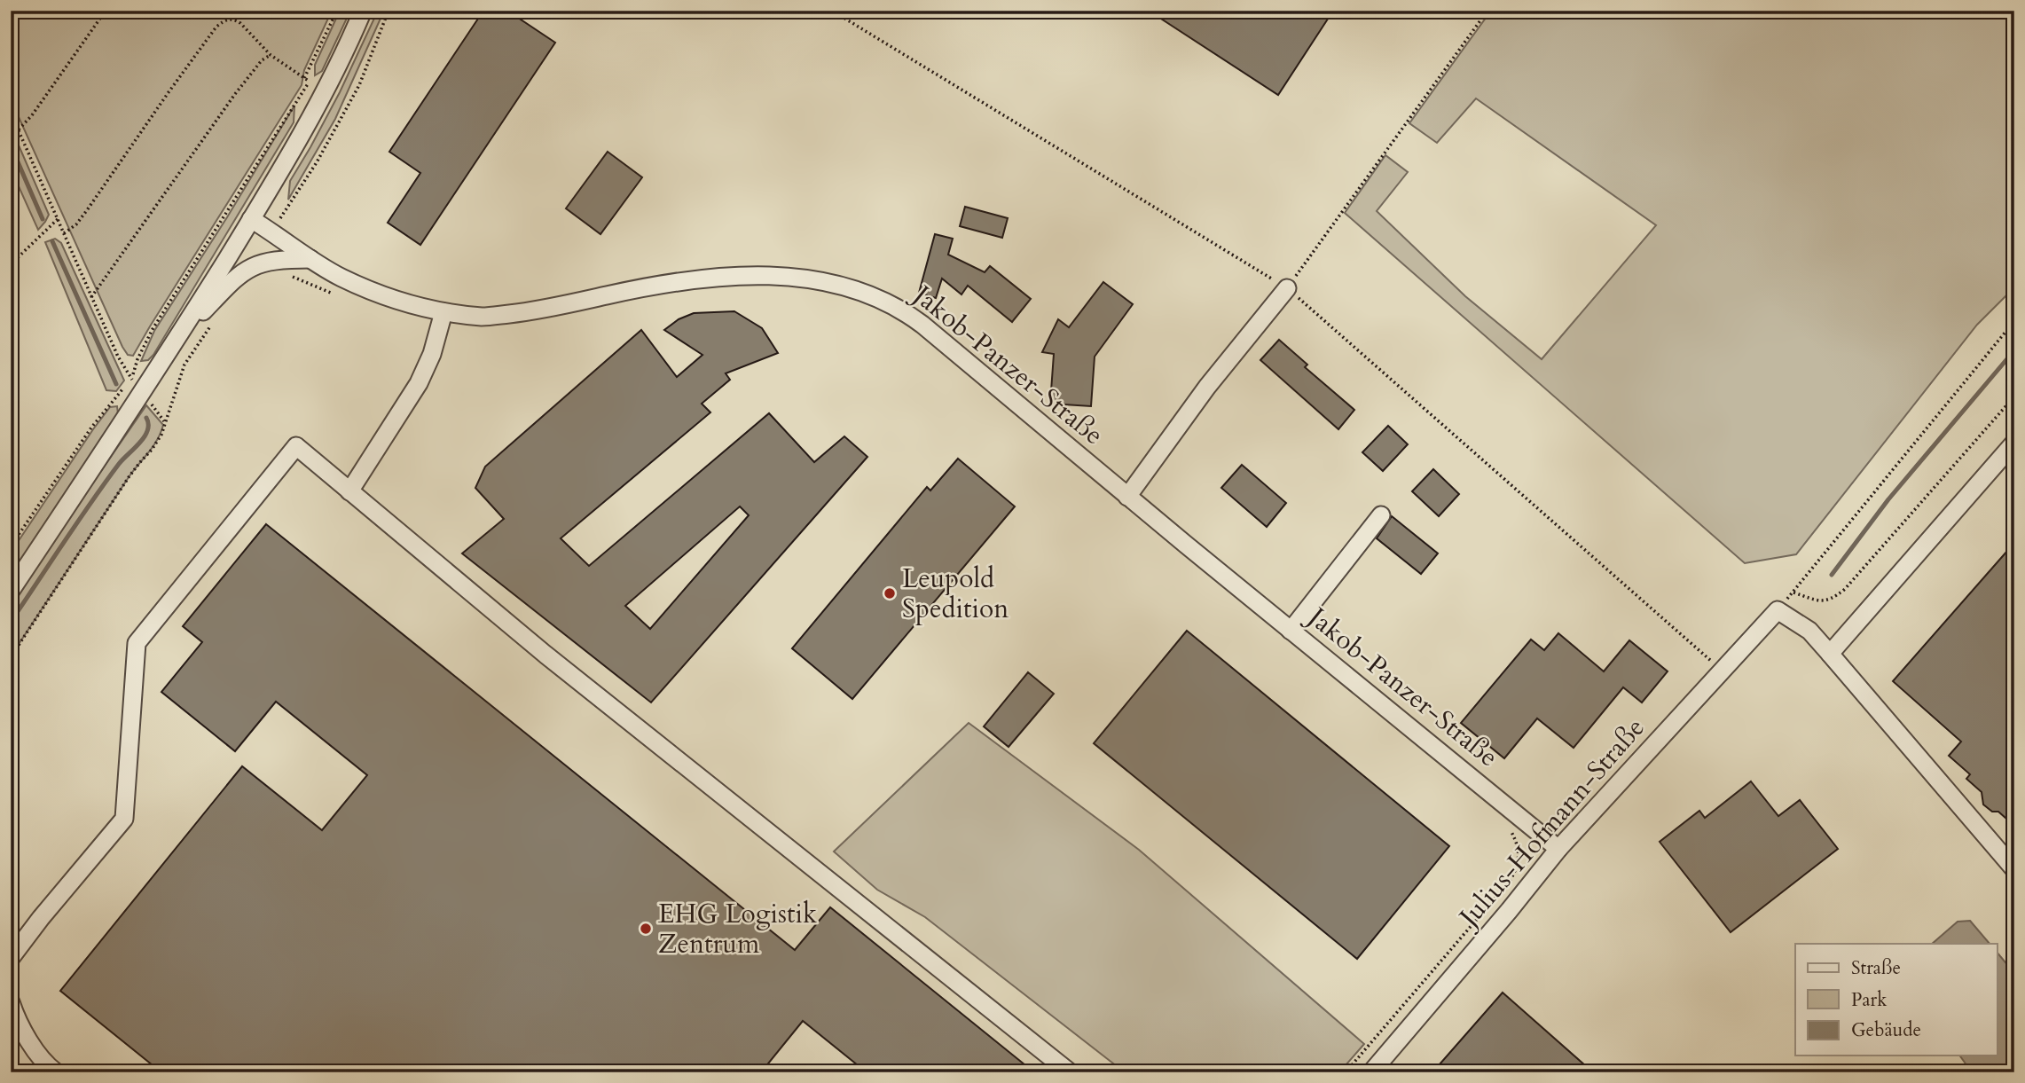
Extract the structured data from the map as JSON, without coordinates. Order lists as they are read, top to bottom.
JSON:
{
  "streets": {
    "street": ["Jakob-Panzer-Straße", "Julius-Hofmann-Straße"]
  },
  "crossings": [
    ["Jakob-Panzer-Straße", "Julius-Hofmann-Straße"]
  ],
  "places": ["Leupold Spedition", "EHG Logistik Zentrum"],
  "legend": ["Straße", "Park", "Gebäude"]
}
